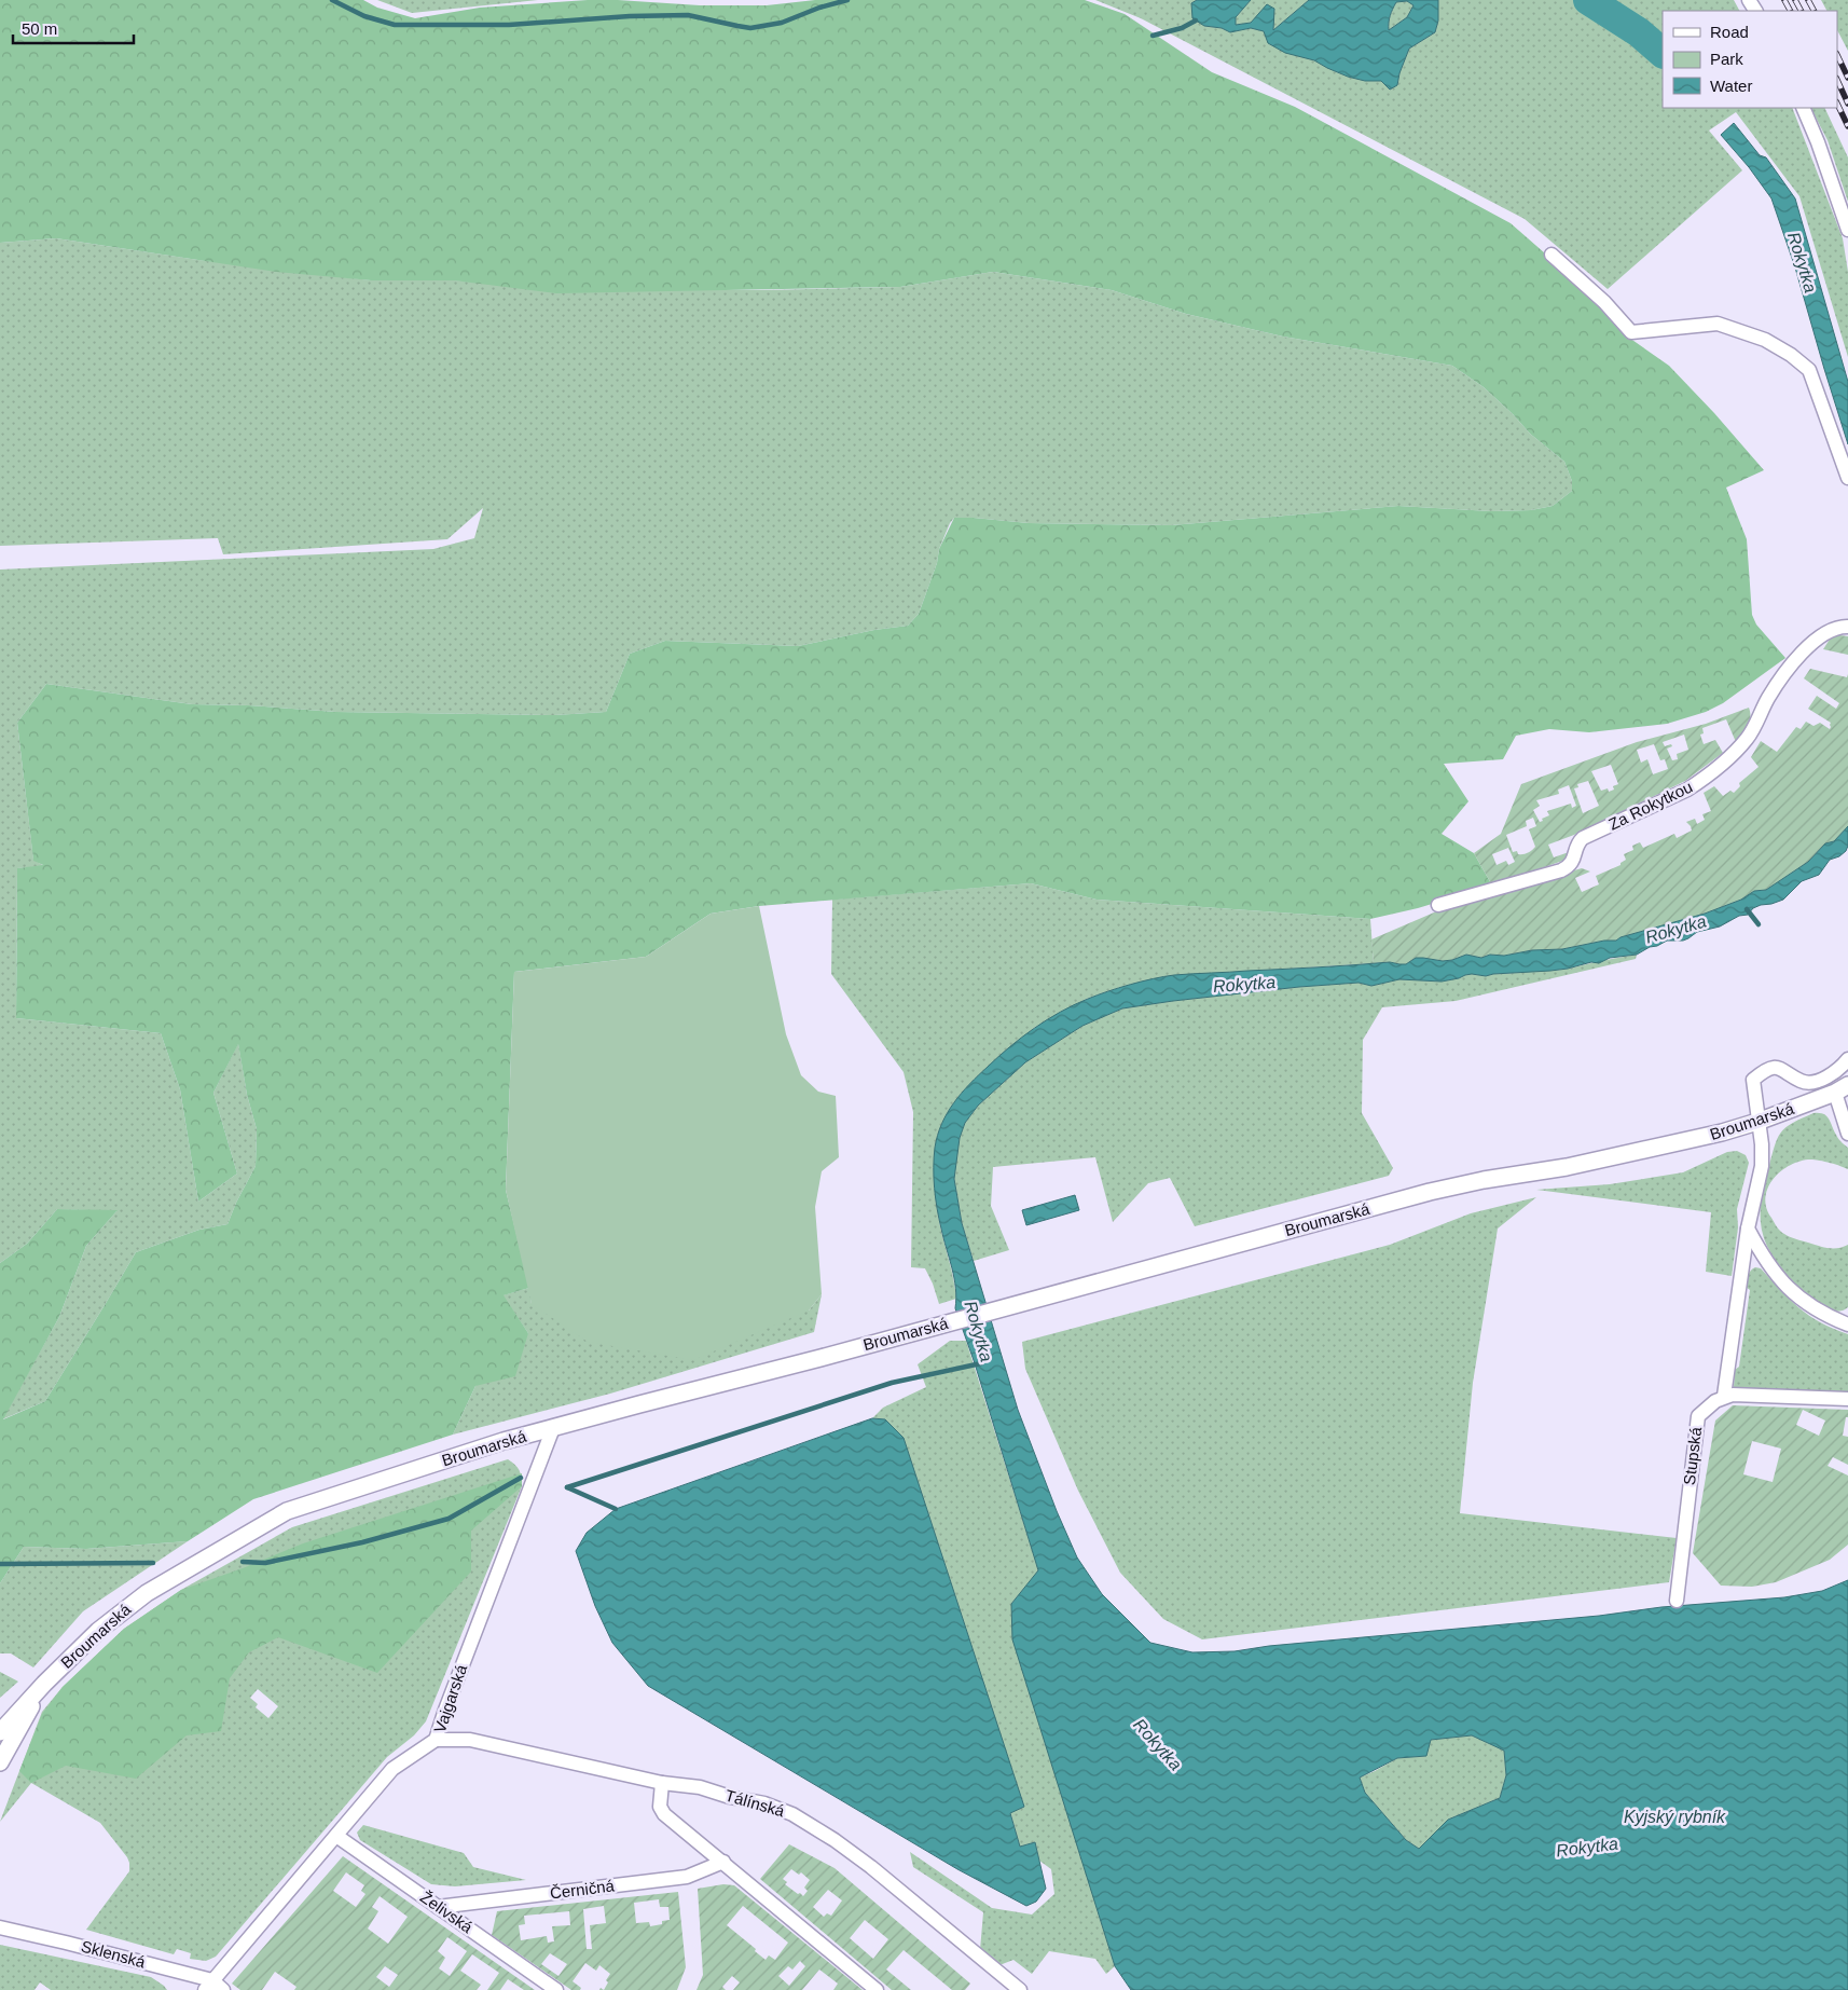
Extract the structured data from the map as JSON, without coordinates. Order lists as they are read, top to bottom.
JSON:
{
  "streets": {
    "street": [
      "Za Rokytkou",
      "Broumarská",
      "Stupská",
      "Vajgarská",
      "Tálínská",
      "Černičná",
      "Želivská",
      "Sklenská"
    ]
  },
  "crossings": [
    ["Broumarská", "Vajgarská"],
    ["Vajgarská", "Tálínská"],
    ["Vajgarská", "Želivská"],
    ["Vajgarská", "Sklenská"],
    ["Černičná", "Želivská"]
  ],
  "water": ["Rokytka", "Kyjský rybník"],
  "legend": ["Road", "Park", "Water"],
  "scale_bar": "50 m"
}
